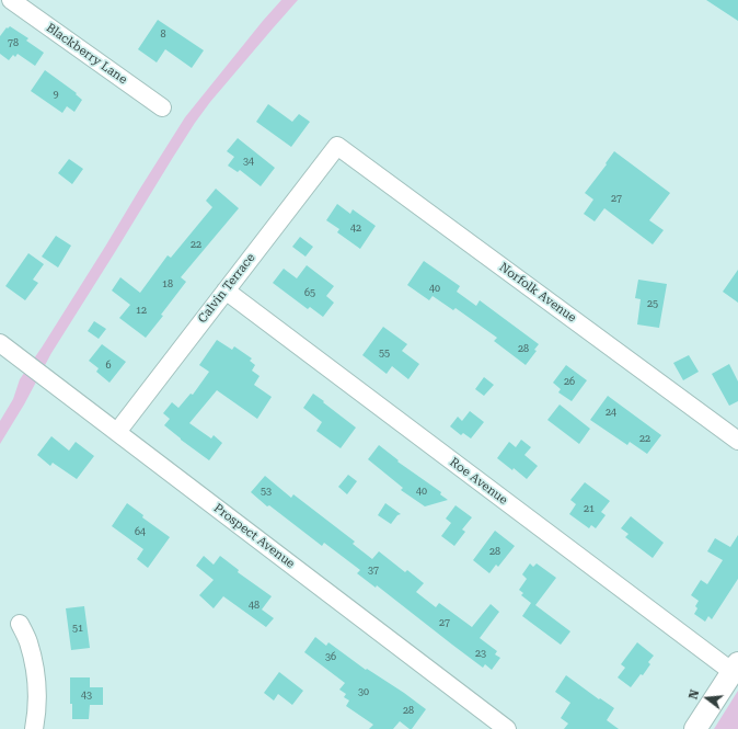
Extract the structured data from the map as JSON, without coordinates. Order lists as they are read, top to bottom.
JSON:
{
  "streets": {
    "street": [
      "Blackberry Lane",
      "Calvin Terrace",
      "Norfolk Avenue",
      "Roe Avenue",
      "Prospect Avenue"
    ]
  },
  "crossings": [
    ["Calvin Terrace", "Norfolk Avenue"],
    ["Calvin Terrace", "Roe Avenue"],
    ["Calvin Terrace", "Prospect Avenue"]
  ],
  "house_numbers": [
    "8",
    "78",
    "9",
    "34",
    "27",
    "42",
    "22",
    "18",
    "40",
    "65",
    "25",
    "12",
    "28",
    "55",
    "6",
    "26",
    "24",
    "22",
    "53",
    "40",
    "21",
    "64",
    "28",
    "37",
    "48",
    "27",
    "51",
    "23",
    "36",
    "30",
    "43",
    "28"
  ],
  "north": "left"
}
